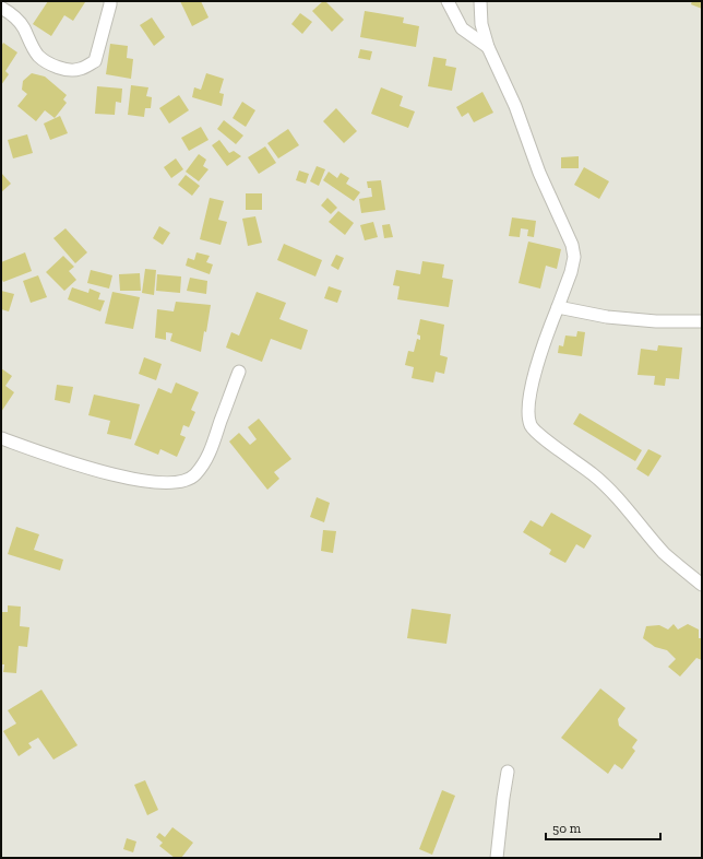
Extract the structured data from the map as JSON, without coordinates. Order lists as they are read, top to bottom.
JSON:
{
  "scale_bar": "50 m"
}
